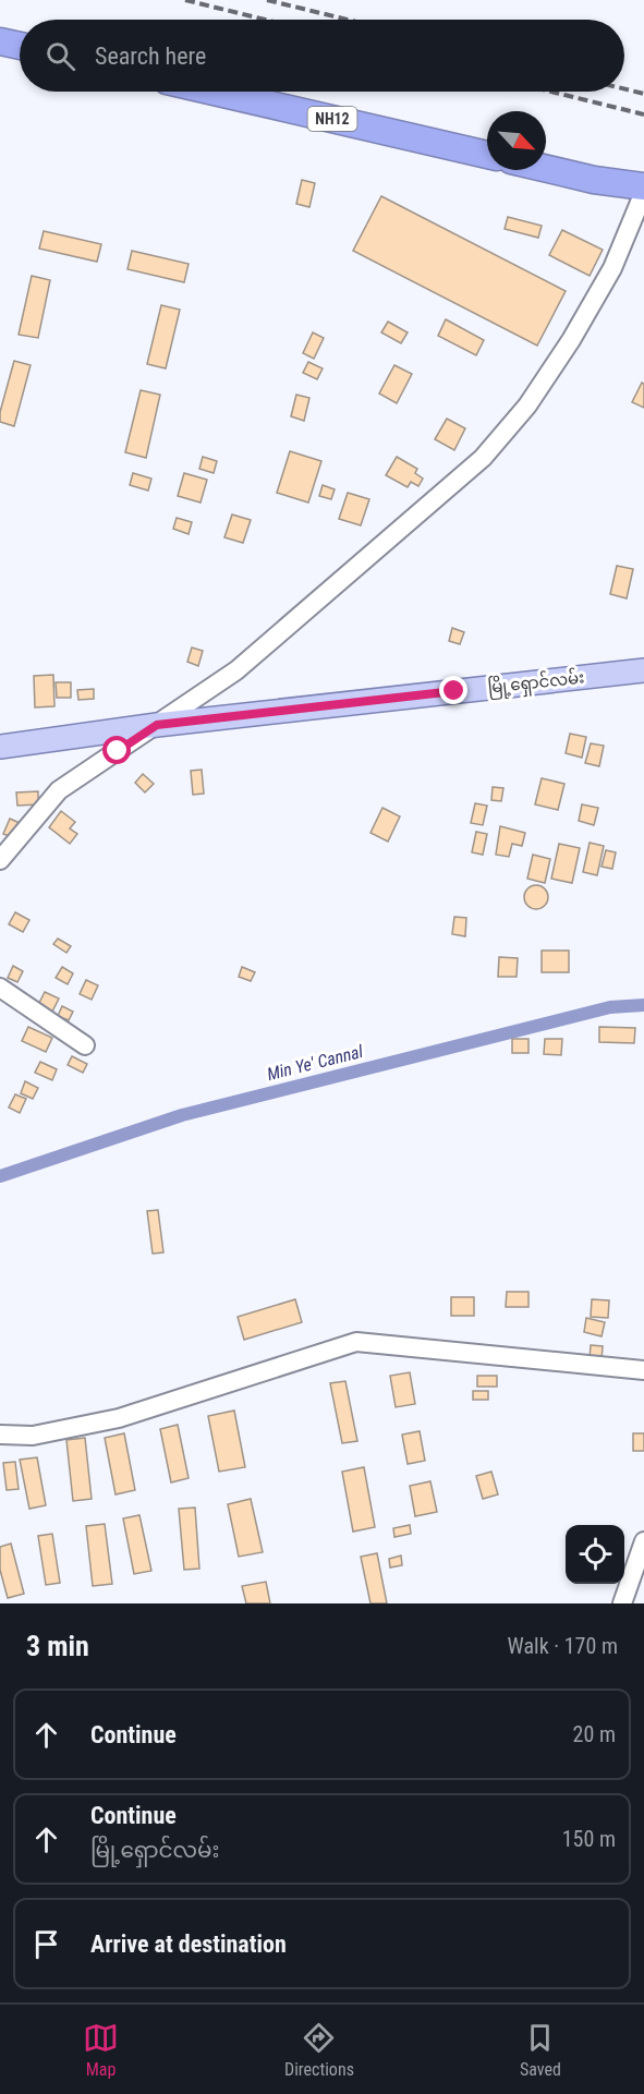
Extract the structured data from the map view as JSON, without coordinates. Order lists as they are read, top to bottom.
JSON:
{
  "streets": {
    "highway": ["NH12"],
    "main road": ["မြို့ရှောင်လမ်း"]
  },
  "water": ["Min Ye' Cannal"],
  "north": "bottom right",
  "page": {
    "search": "Search here",
    "heading": ["3 min", "Walk · 170 m"],
    "list": [
      ["Continue", "20 m"],
      ["Continue", "မြို့ရှောင်လမ်း", "150 m"],
      "Arrive at destination"
    ],
    "nav": ["Map", "Directions", "Saved"]
  }
}
